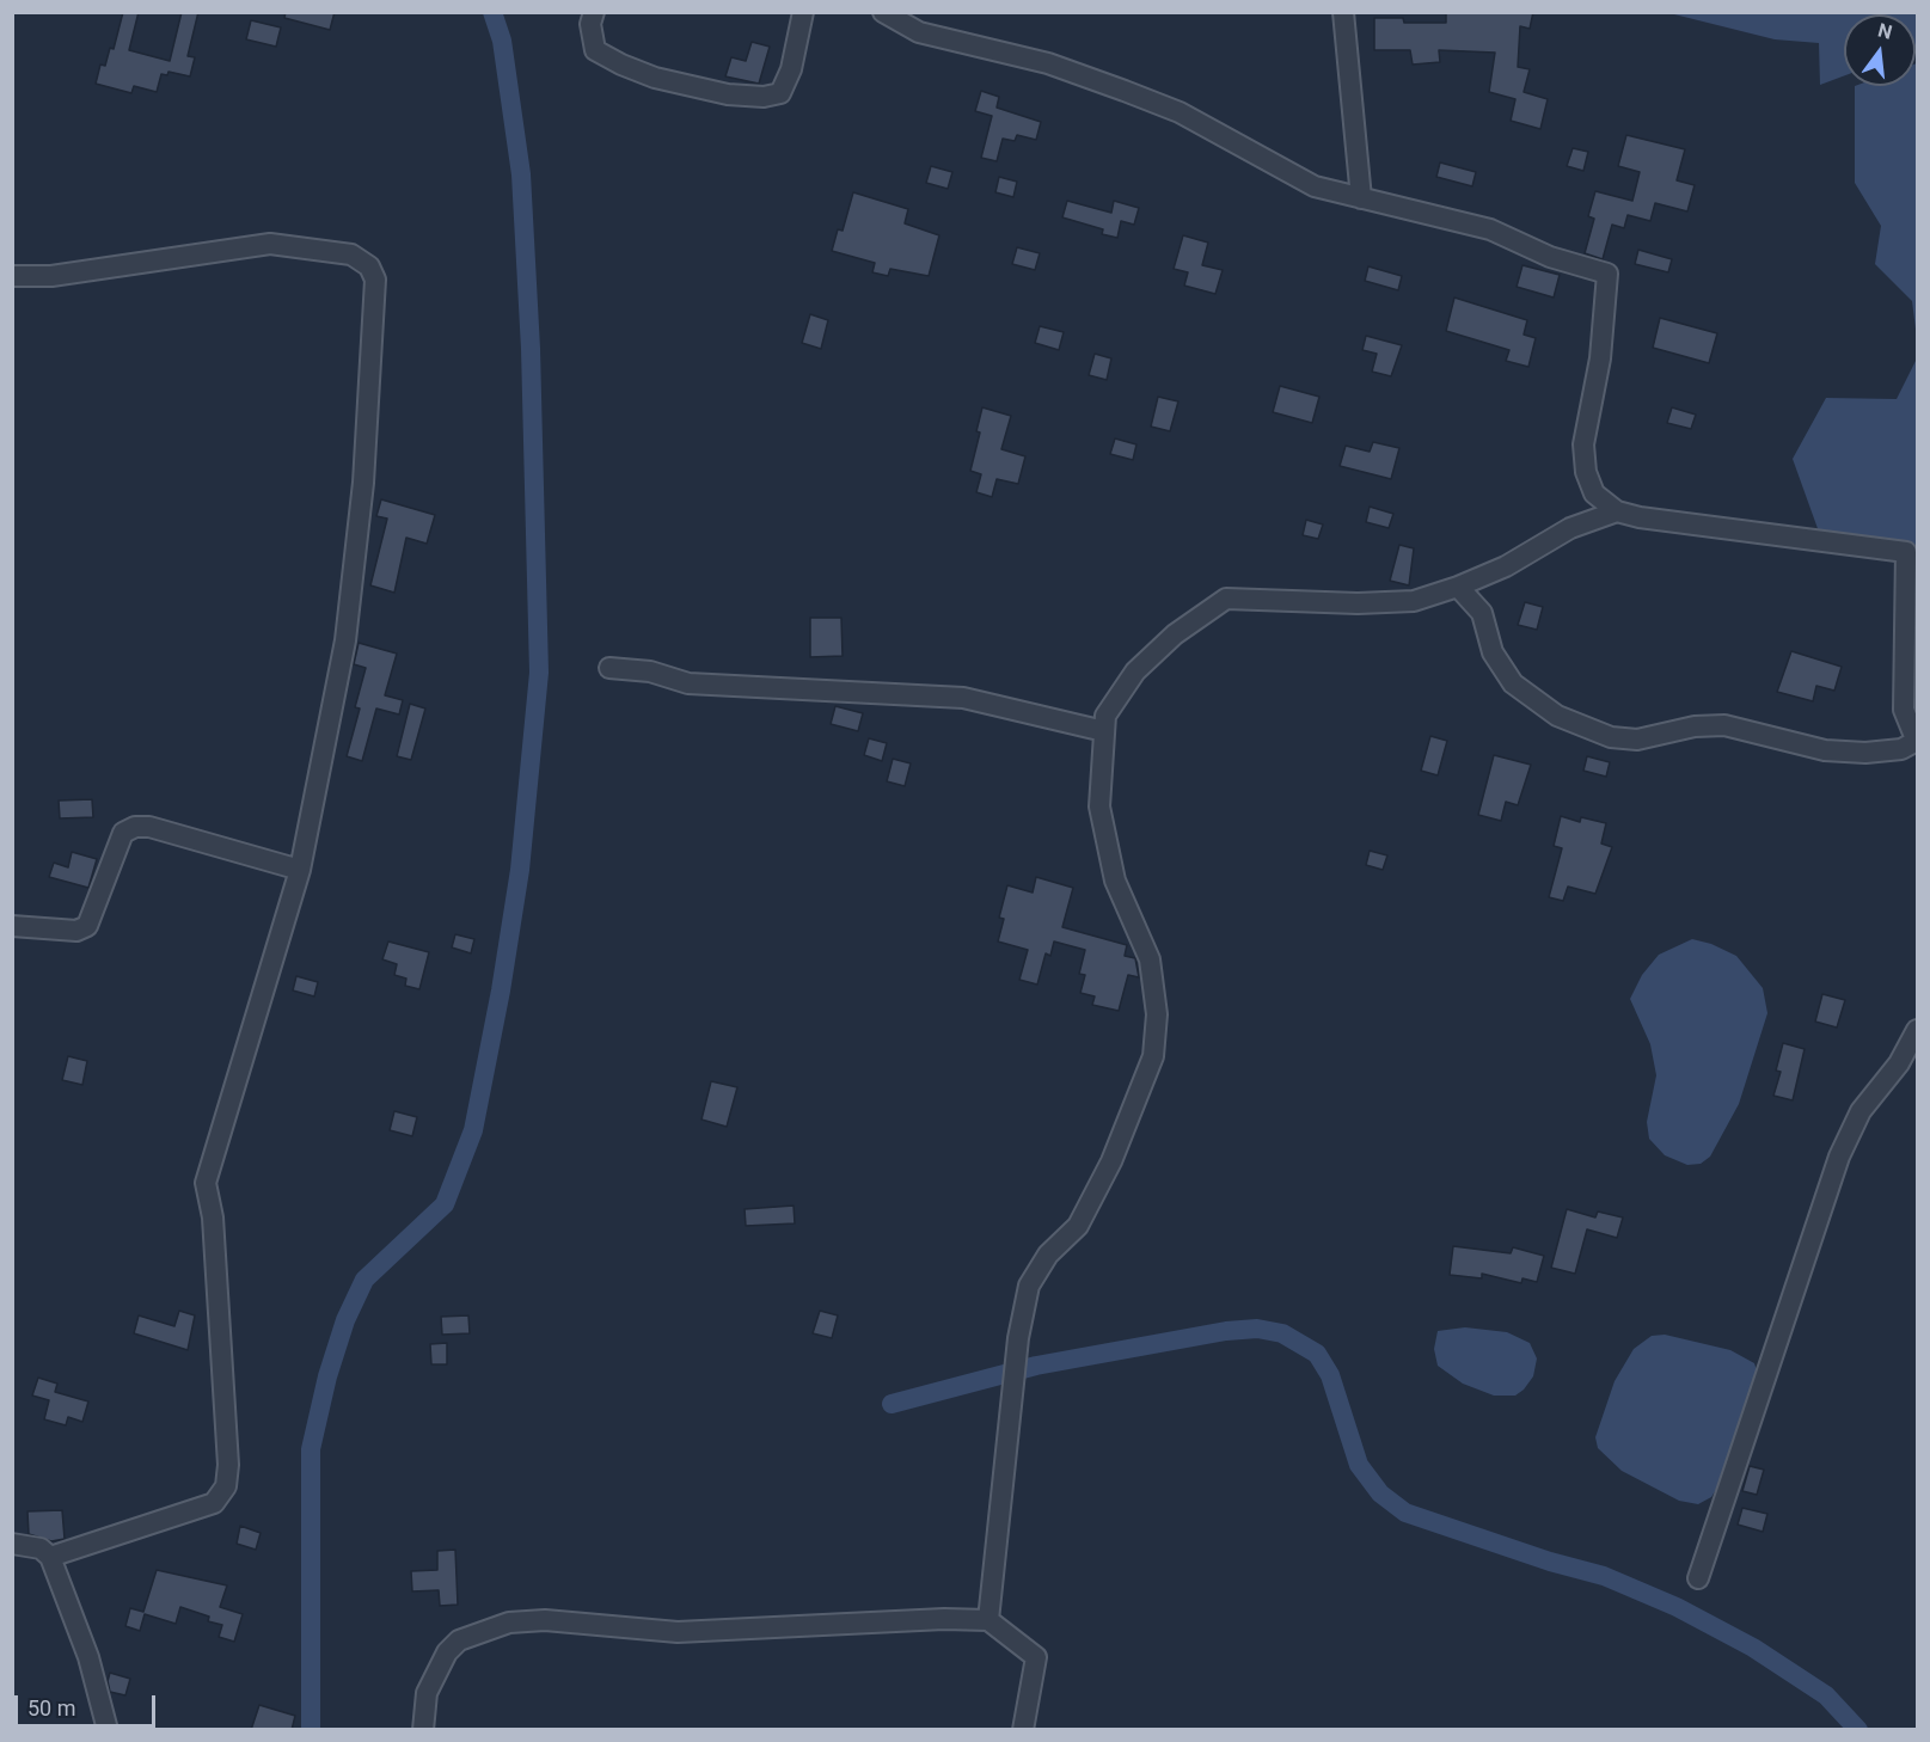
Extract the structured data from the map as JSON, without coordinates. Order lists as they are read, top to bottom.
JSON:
{
  "scale_bar": "50 m",
  "north": "top"
}
